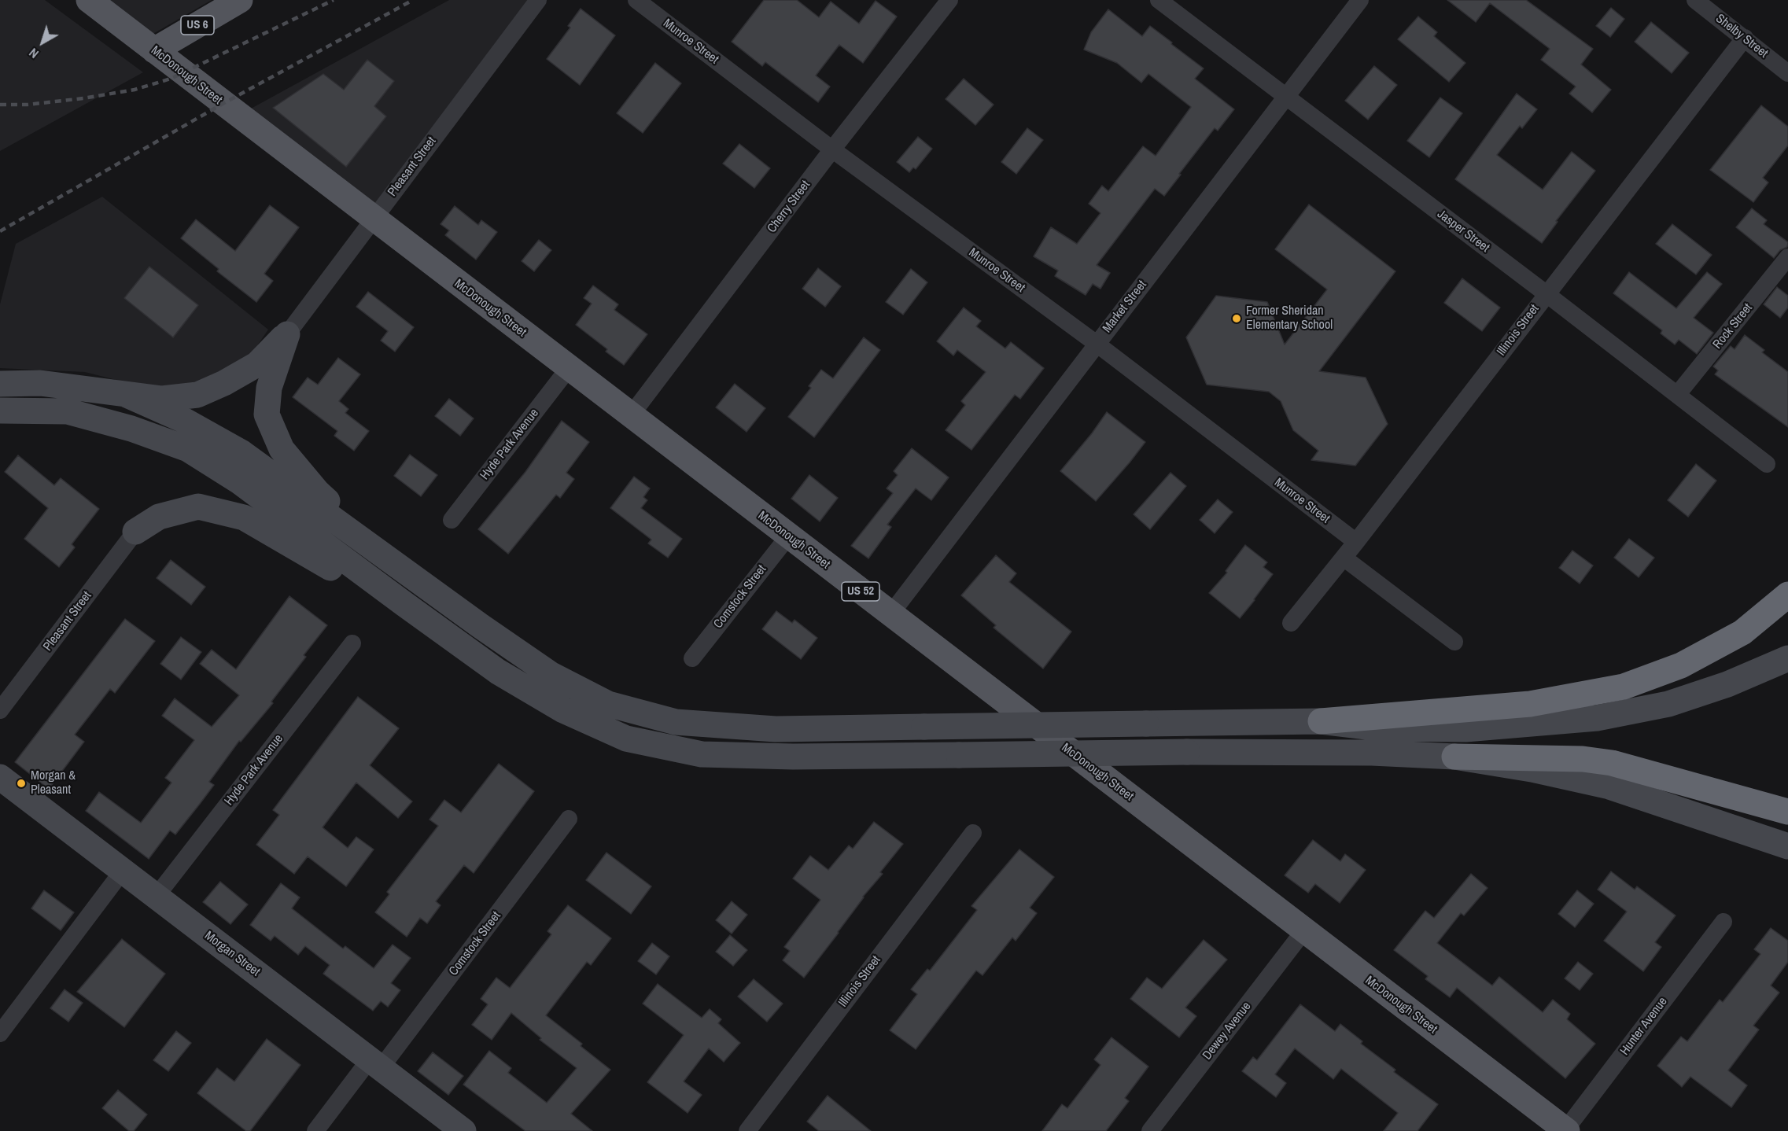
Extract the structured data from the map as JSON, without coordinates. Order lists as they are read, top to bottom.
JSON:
{
  "streets": {
    "main road": ["US 6", "McDonough Street", "US 52"],
    "street": [
      "Shelby Street",
      "Munroe Street",
      "Pleasant Street",
      "Cherry Street",
      "Jasper Street",
      "Market Street",
      "Rock Street",
      "Illinois Street",
      "Hyde Park Avenue",
      "Comstock Street",
      "Morgan Street",
      "Hunter Avenue",
      "Dewey Avenue"
    ]
  },
  "crossings": [
    ["US 6", "McDonough Street"],
    ["Shelby Street", "Illinois Street"],
    ["Munroe Street", "Cherry Street"],
    ["Munroe Street", "Market Street"],
    ["Munroe Street", "Illinois Street"],
    ["McDonough Street", "Pleasant Street"],
    ["McDonough Street", "Cherry Street"],
    ["McDonough Street", "Market Street"],
    ["McDonough Street", "Hyde Park Avenue"],
    ["McDonough Street", "Comstock Street"],
    ["McDonough Street", "Hunter Avenue"],
    ["McDonough Street", "Dewey Avenue"],
    ["Jasper Street", "Market Street"],
    ["Jasper Street", "Rock Street"],
    ["Jasper Street", "Illinois Street"],
    ["Hyde Park Avenue", "Morgan Street"],
    ["Comstock Street", "Morgan Street"]
  ],
  "places": ["Former Sheridan Elementary School", "Morgan & Pleasant"],
  "north": "bottom left"
}
